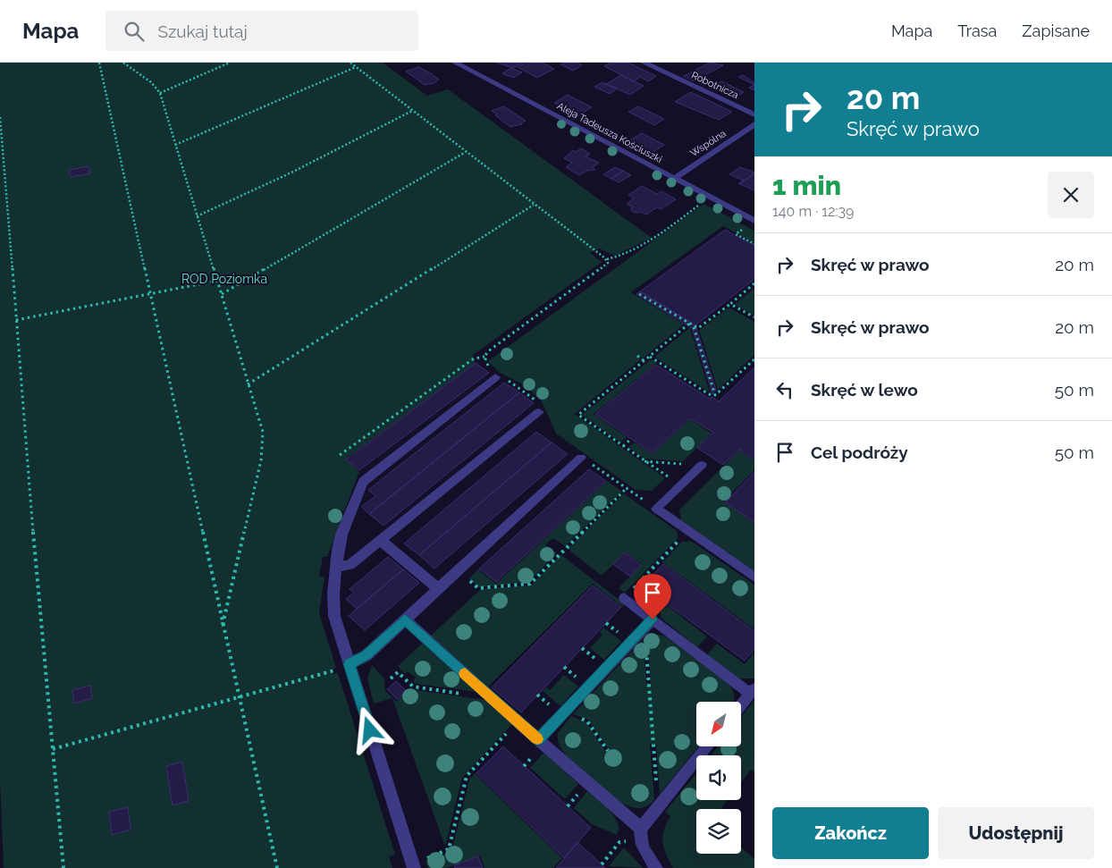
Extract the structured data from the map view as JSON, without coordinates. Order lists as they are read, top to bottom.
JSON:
{
  "streets": {
    "street": ["Robotnicza", "Aleja Tadeusza Kościuszki", "Wspólna"]
  },
  "crossings": [
    ["Aleja Tadeusza Kościuszki", "Wspólna"]
  ],
  "parks": ["ROD Poziomka"],
  "north": "bottom left",
  "page": {
    "header": "Mapa",
    "search": "Szukaj tutaj",
    "nav": ["Mapa", "Trasa", "Zapisane"],
    "turn": ["20 m", "Skręć w prawo"],
    "heading": ["1 min", "140 m · 12:39"],
    "list": [
      {
        "name": "Skręć w prawo",
        "value": "20 m"
      },
      {
        "name": "Skręć w prawo",
        "value": "20 m"
      },
      {
        "name": "Skręć w lewo",
        "value": "50 m"
      },
      {
        "name": "Cel podróży",
        "value": "50 m"
      }
    ],
    "buttons": ["Zakończ", "Udostępnij"]
  }
}
